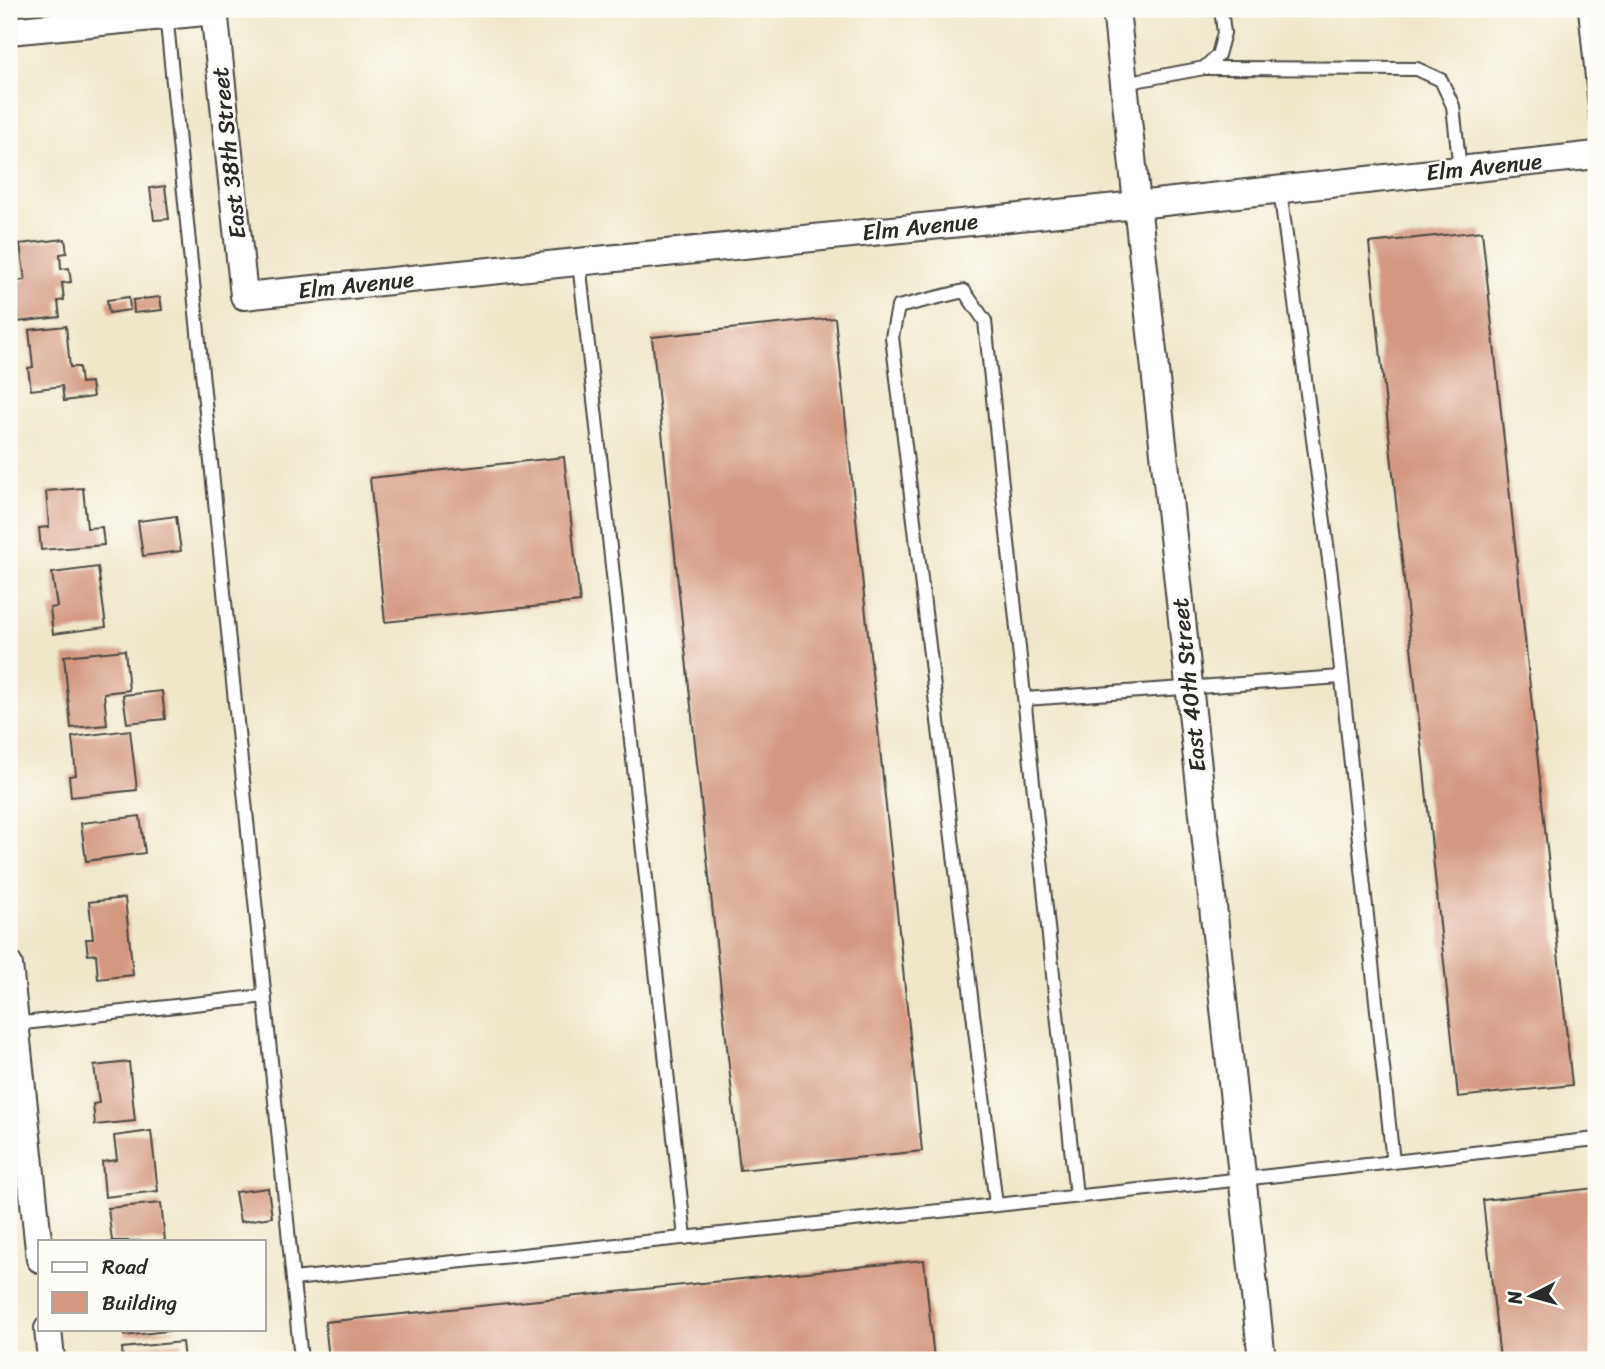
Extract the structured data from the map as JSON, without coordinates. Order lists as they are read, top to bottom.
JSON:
{
  "streets": {
    "street": ["East 38th Street", "Elm Avenue", "East 40th Street"]
  },
  "crossings": [
    ["East 38th Street", "Elm Avenue"],
    ["Elm Avenue", "East 40th Street"]
  ],
  "legend": ["Road", "Building"],
  "north": "left"
}
